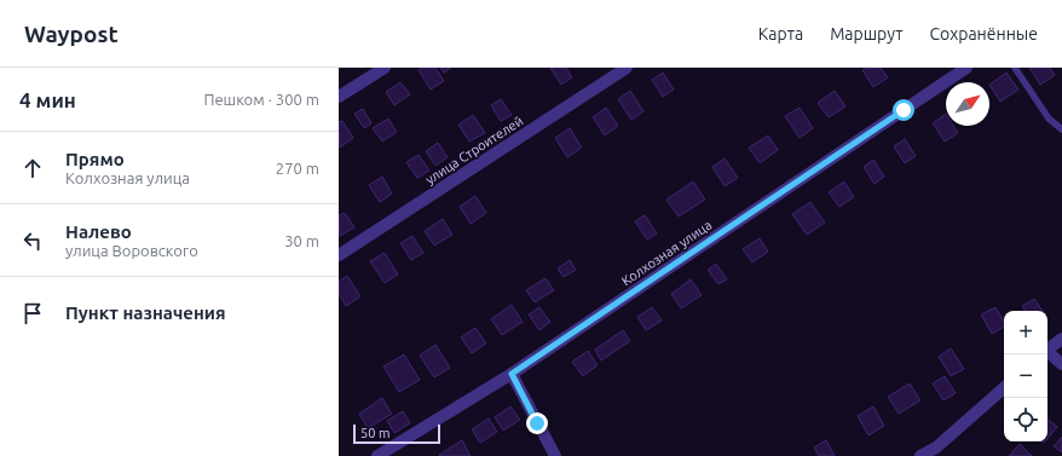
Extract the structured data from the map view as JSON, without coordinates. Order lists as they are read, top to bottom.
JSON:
{
  "streets": {
    "street": ["улица Строителей", "Колхозная улица"]
  },
  "scale_bar": "50 m",
  "north": "top right",
  "page": {
    "header": "Waypost",
    "nav": ["Карта", "Маршрут", "Сохранённые"],
    "heading": ["4 мин", "Пешком · 300 m"],
    "list": [
      ["Прямо", "Колхозная улица", "270 m"],
      ["Налево", "улица Воровского", "30 m"],
      "Пункт назначения"
    ],
    "map_buttons": ["+", "−"],
    "scale": "50 m"
  }
}
